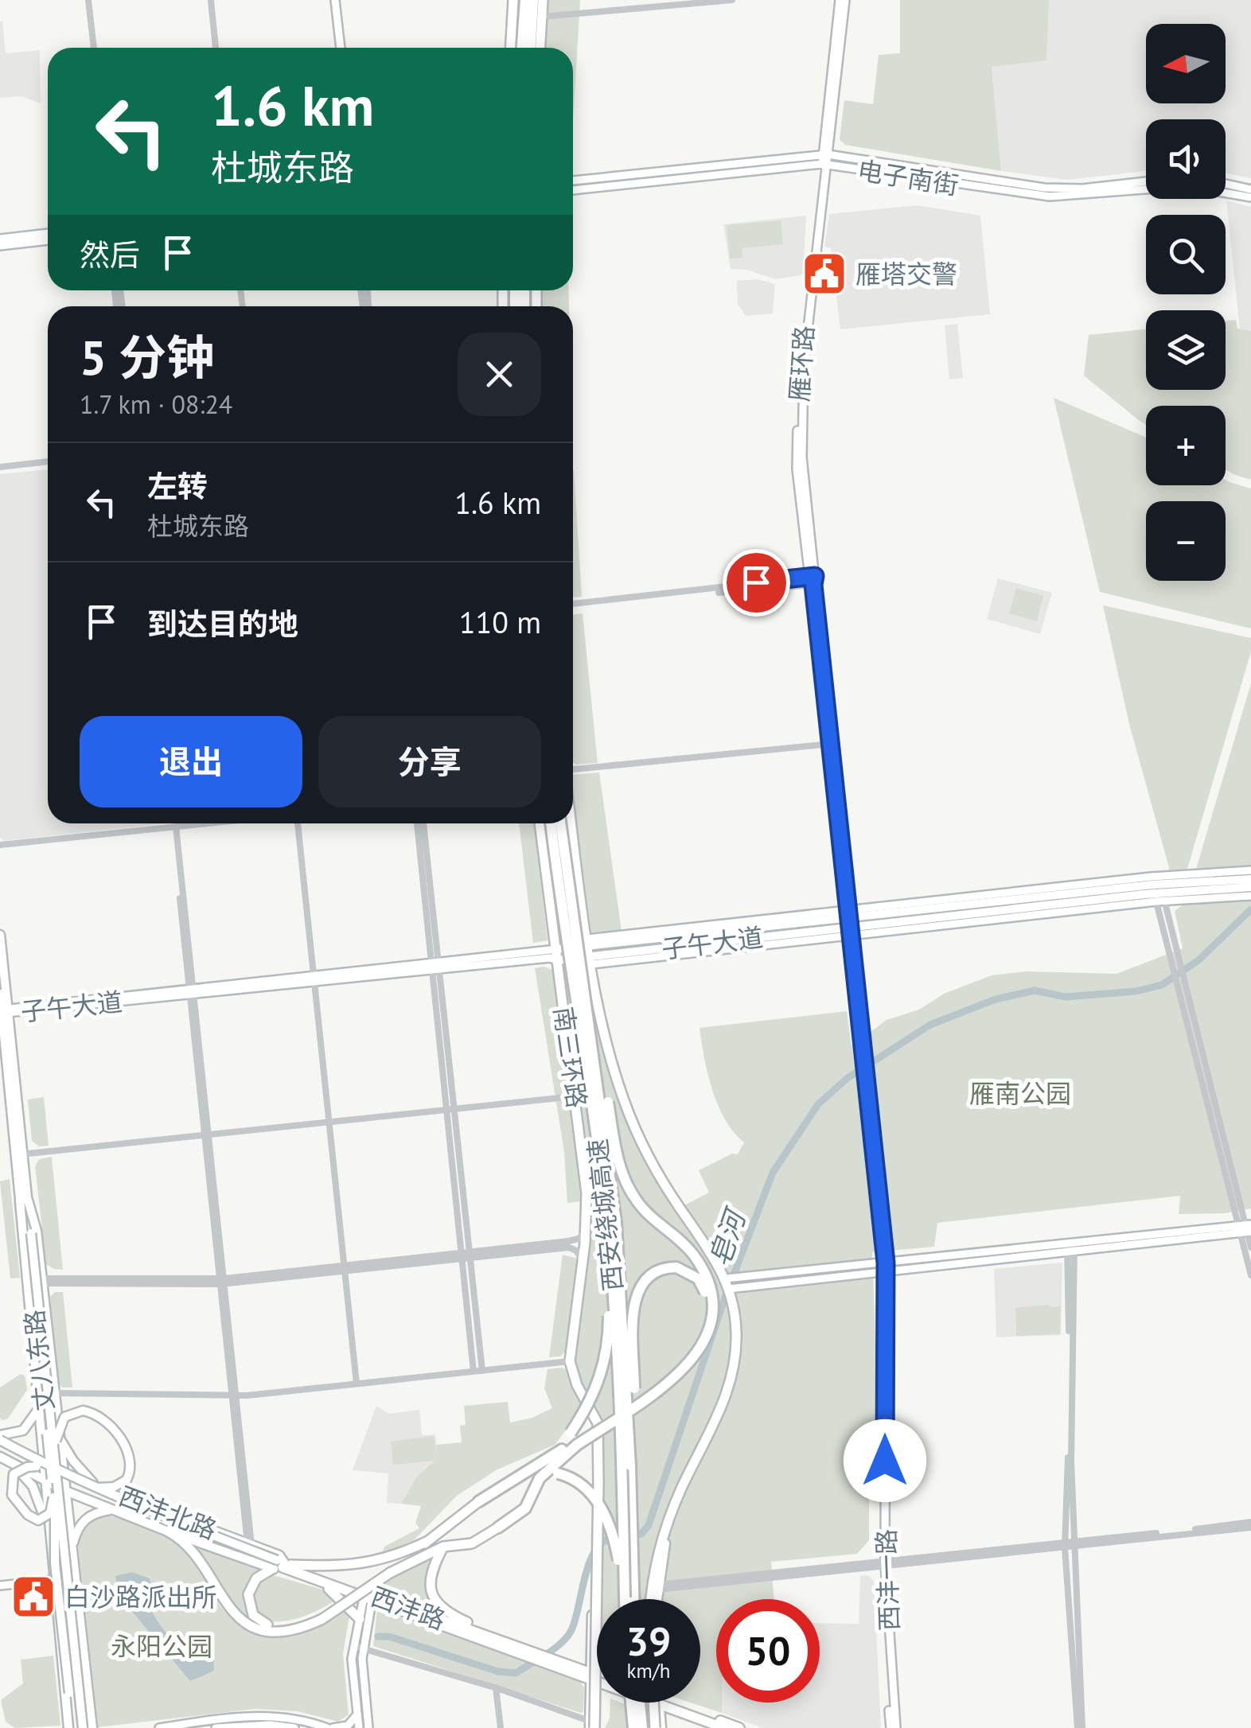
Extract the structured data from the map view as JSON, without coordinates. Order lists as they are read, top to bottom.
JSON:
{
  "streets": {
    "highway": ["南三环路", "西安绕城高速", "西沣路"],
    "main road": [
      "电子南街",
      "雁环路",
      "子午大道",
      "丈八东路",
      "西沣北路",
      "西沣一路"
    ]
  },
  "crossings": [
    ["电子南街", "雁环路"],
    ["雁环路", "西沣一路"],
    ["子午大道", "南三环路"],
    ["子午大道", "丈八东路"],
    ["子午大道", "西沣一路"],
    ["南三环路", "西沣路"],
    ["丈八东路", "西沣北路"],
    ["西沣北路", "西沣路"]
  ],
  "water": ["皂河"],
  "parks": ["雁南公园", "永阳公园"],
  "places": {
    "public building": ["雁塔交警", "白沙路派出所"]
  },
  "north": "left",
  "page": {
    "map_buttons": ["+", "−"],
    "turn": ["1.6 km", "杜城东路"],
    "then": "然后",
    "heading": ["5 分钟", "1.7 km · 08:24"],
    "list": [
      {
        "name": "左转",
        "note": "杜城东路",
        "value": "1.6 km"
      },
      {
        "name": "到达目的地",
        "value": "110 m"
      }
    ],
    "buttons": ["退出", "分享"],
    "speed": "39 km/h",
    "limit": "50"
  }
}
